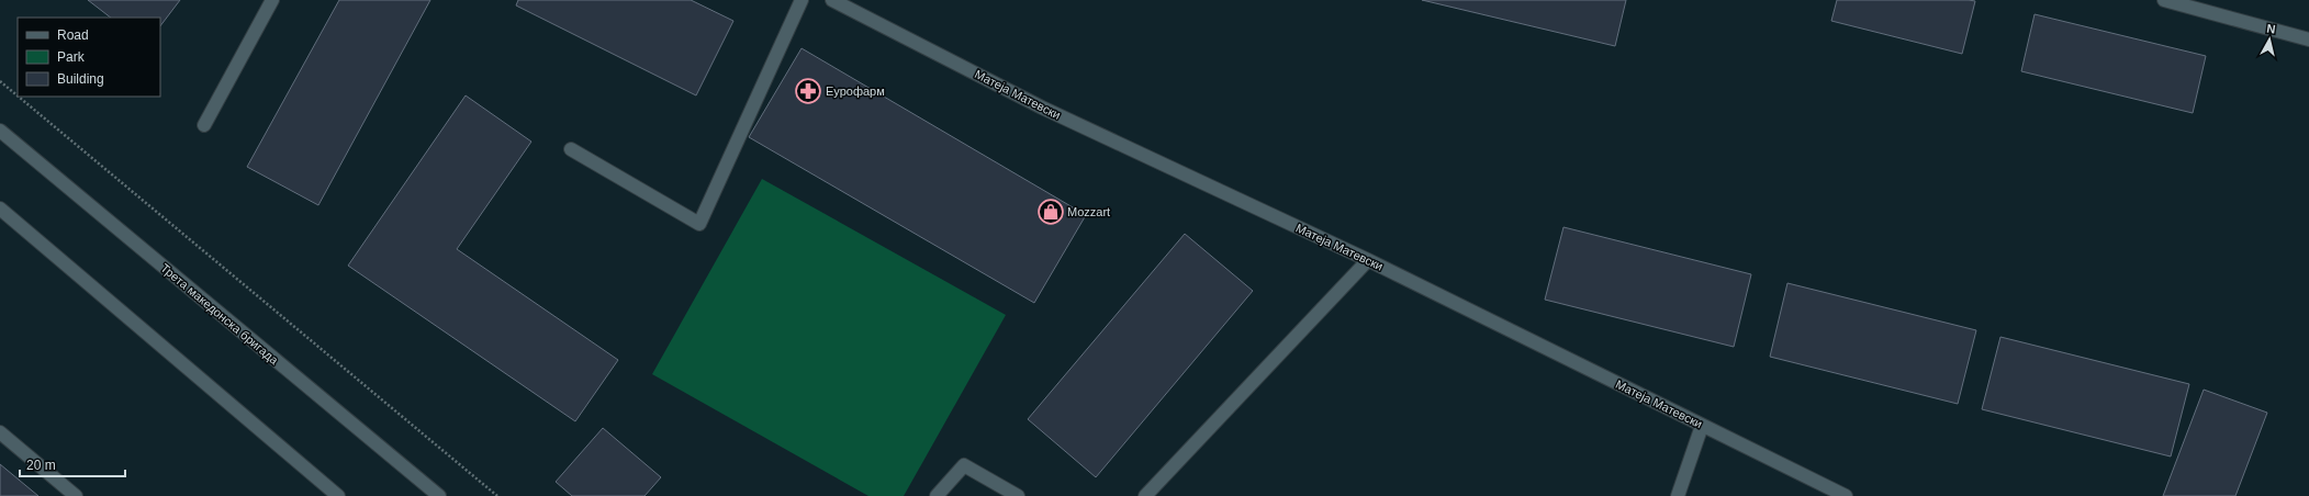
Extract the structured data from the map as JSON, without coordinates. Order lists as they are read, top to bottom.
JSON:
{
  "streets": {
    "street": ["Матеја Матевски", "Трета македонска бригада"]
  },
  "places": {
    "pharmacy": ["Еурофарм"],
    "shop": ["Mozzart"]
  },
  "legend": ["Road", "Park", "Building"],
  "scale_bar": "20 m",
  "north": "top"
}
